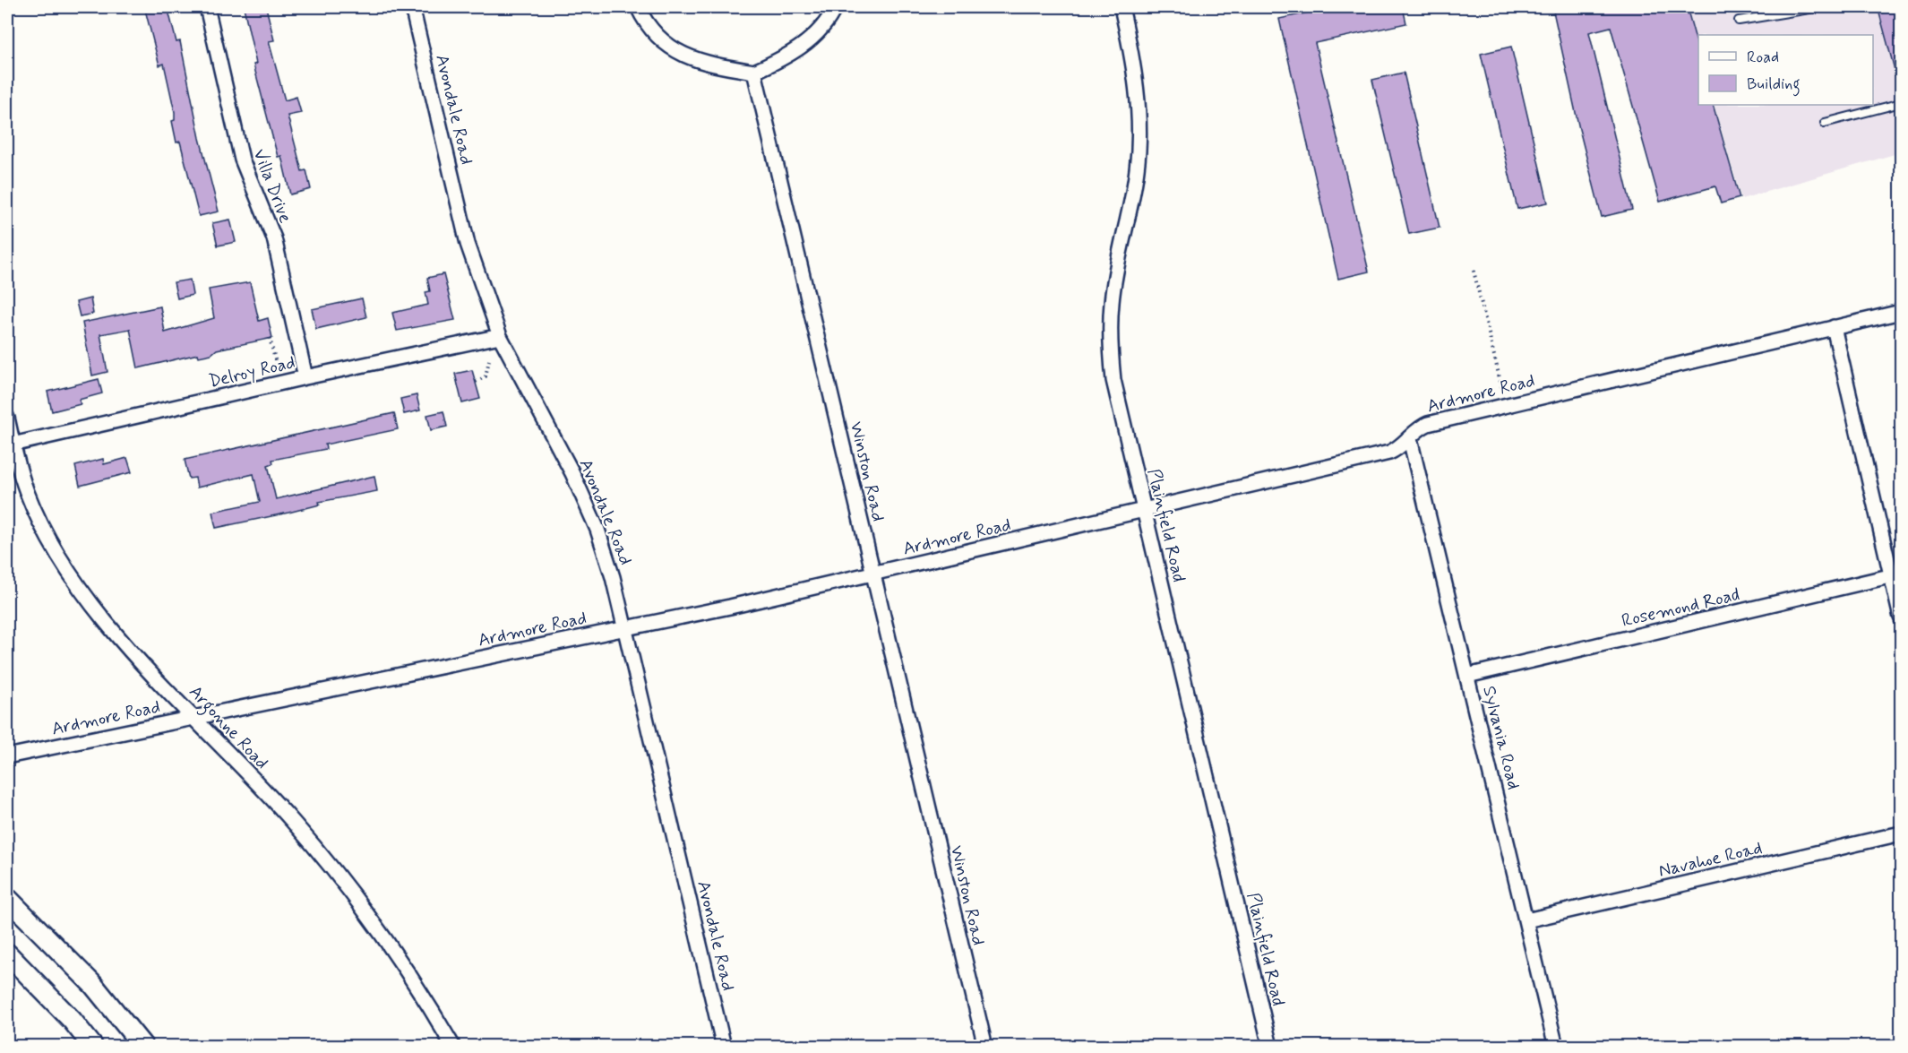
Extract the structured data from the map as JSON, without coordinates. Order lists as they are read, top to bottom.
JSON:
{
  "streets": {
    "street": [
      "Avondale Road",
      "Villa Drive",
      "Delroy Road",
      "Ardmore Road",
      "Winston Road",
      "Plainfield Road",
      "Rosemond Road",
      "Argonne Road",
      "Sylvania Road",
      "Navahoe Road"
    ]
  },
  "crossings": [
    ["Avondale Road", "Delroy Road"],
    ["Avondale Road", "Ardmore Road"],
    ["Villa Drive", "Delroy Road"],
    ["Delroy Road", "Argonne Road"],
    ["Ardmore Road", "Winston Road"],
    ["Ardmore Road", "Plainfield Road"],
    ["Ardmore Road", "Argonne Road"],
    ["Ardmore Road", "Sylvania Road"],
    ["Rosemond Road", "Sylvania Road"],
    ["Sylvania Road", "Navahoe Road"]
  ],
  "legend": ["Road", "Building"]
}
